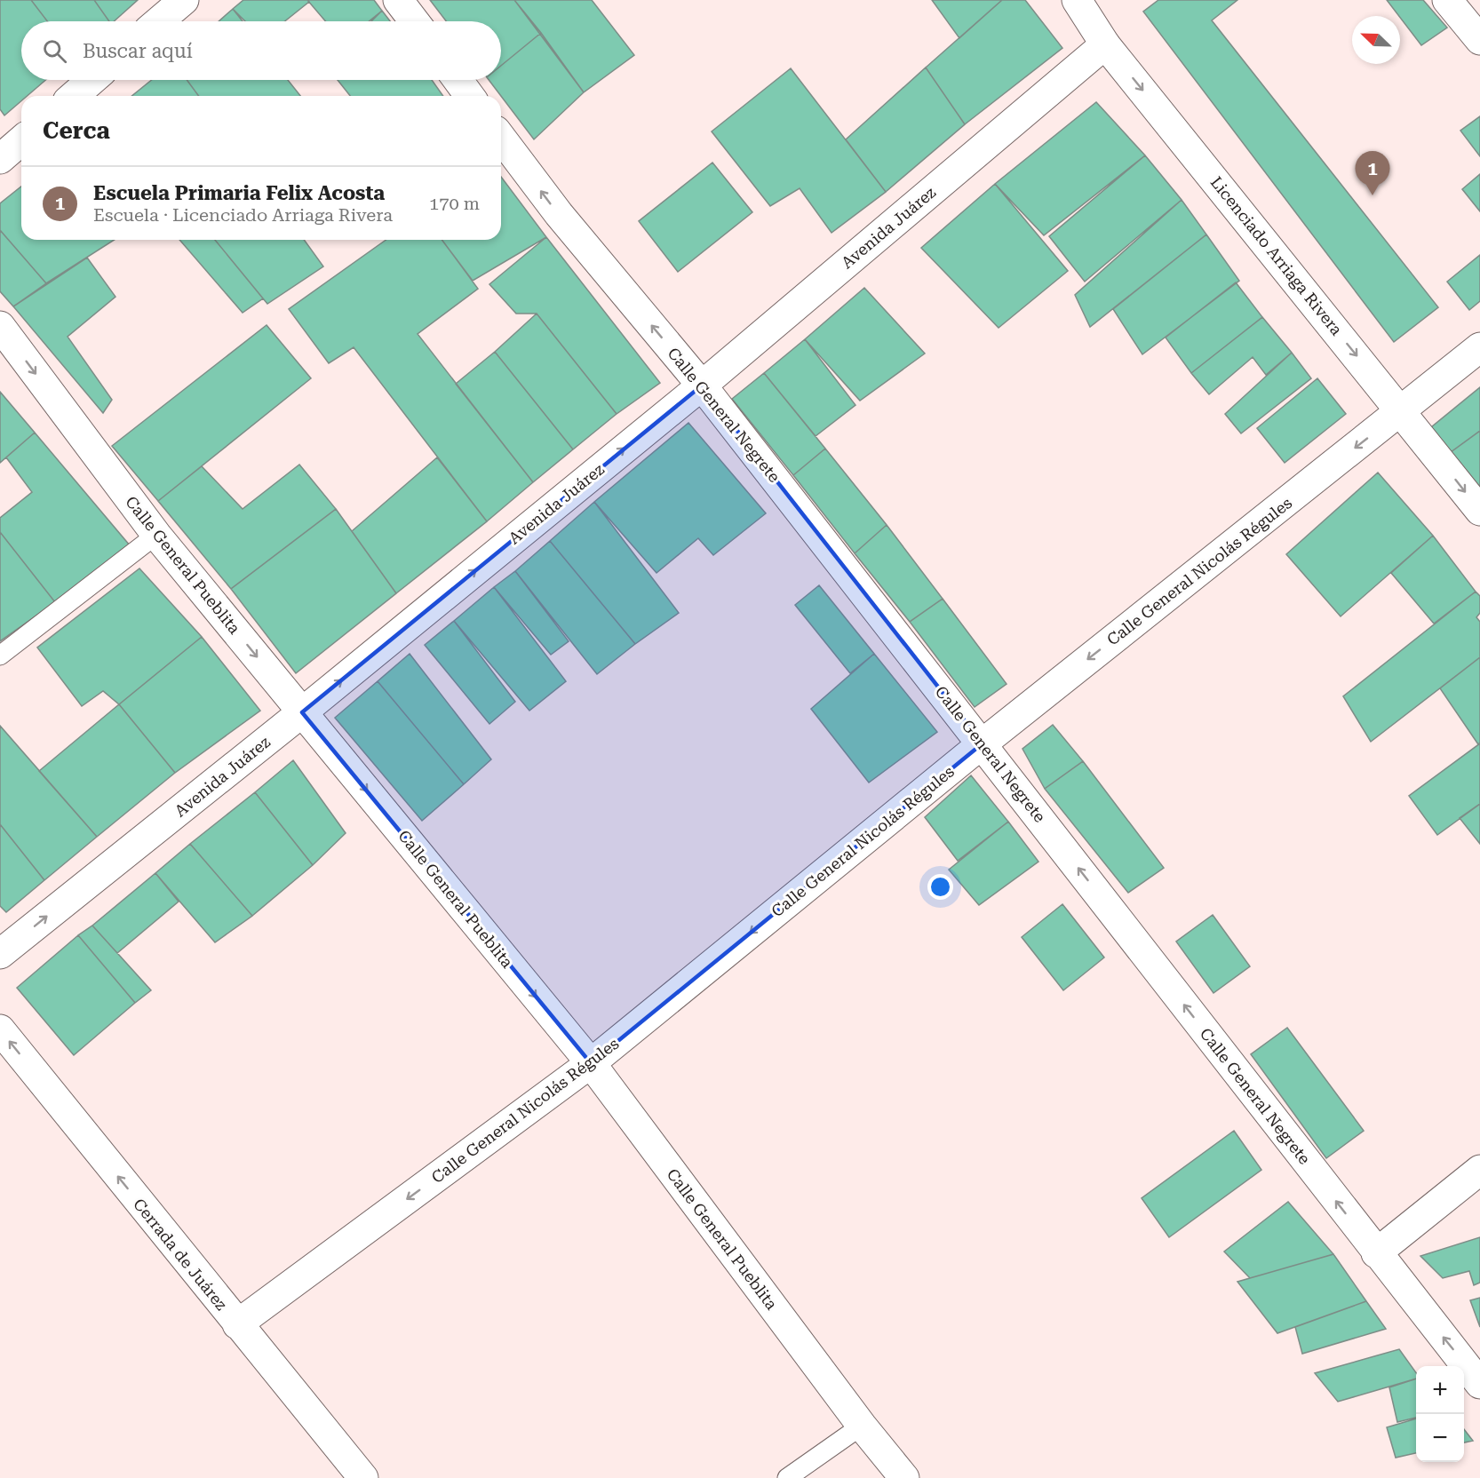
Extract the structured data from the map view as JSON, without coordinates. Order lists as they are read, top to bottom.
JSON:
{
  "streets": {
    "street": [
      "Avenida Juárez",
      "Licenciado Arriaga Rivera",
      "Calle General Negrete",
      "Calle General Pueblita",
      "Calle General Nicolás Régules",
      "Cerrada de Juárez"
    ]
  },
  "crossings": [
    ["Avenida Juárez", "Licenciado Arriaga Rivera"],
    ["Avenida Juárez", "Calle General Negrete"],
    ["Avenida Juárez", "Calle General Pueblita"],
    ["Licenciado Arriaga Rivera", "Calle General Nicolás Régules"],
    ["Calle General Negrete", "Calle General Nicolás Régules"],
    ["Calle General Pueblita", "Calle General Nicolás Régules"],
    ["Calle General Nicolás Régules", "Cerrada de Juárez"]
  ],
  "one_way": [
    "Avenida Juárez",
    "Licenciado Arriaga Rivera",
    "Calle General Negrete",
    "Calle General Pueblita",
    "Calle General Nicolás Régules",
    "Cerrada de Juárez"
  ],
  "north": "top left",
  "page": {
    "search": "Buscar aquí",
    "heading": "Cerca",
    "pins": "1",
    "list": [
      {
        "mark": "1",
        "name": "Escuela Primaria Felix Acosta",
        "note": "Escuela · Licenciado Arriaga Rivera",
        "value": "170 m"
      }
    ],
    "map_buttons": ["+", "−"]
  }
}
